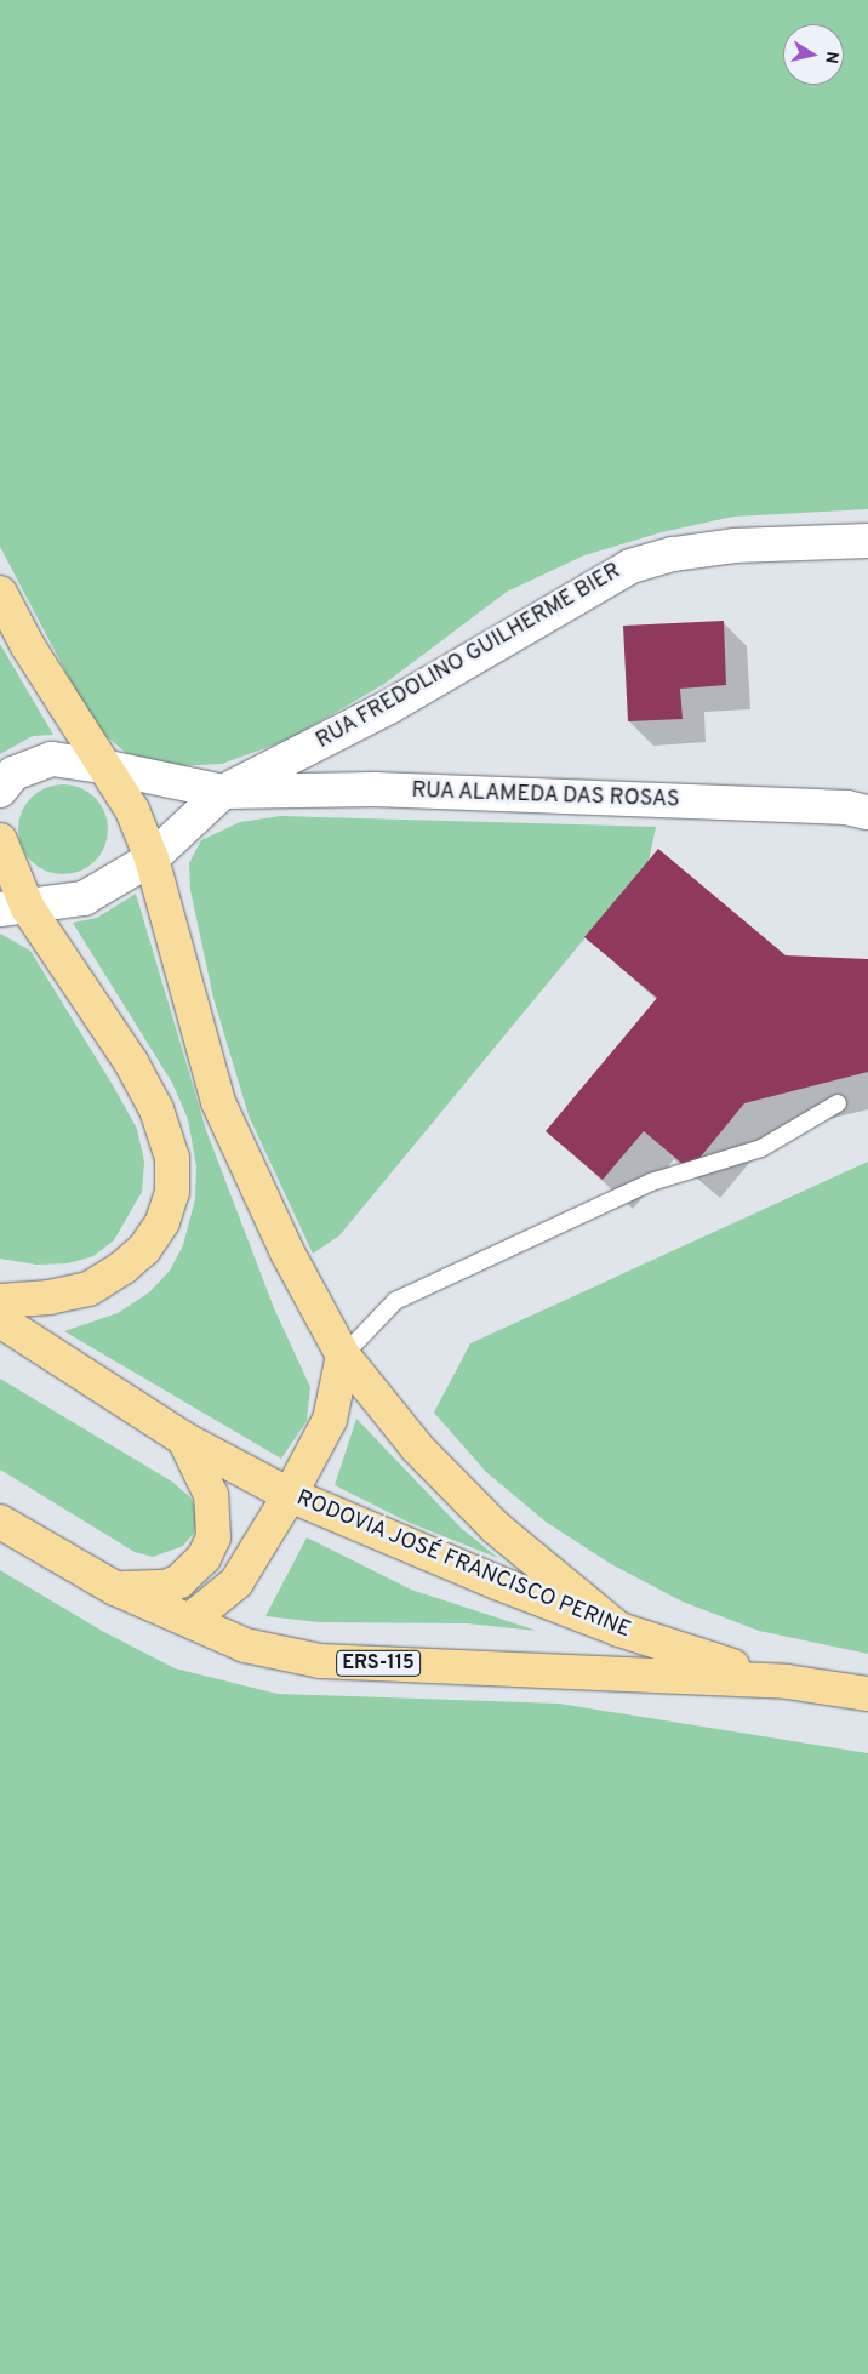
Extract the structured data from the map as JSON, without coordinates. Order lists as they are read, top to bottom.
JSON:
{
  "streets": {
    "main road": ["RODOVIA JOSÉ FRANCISCO PERINE", "ERS-115"],
    "street": ["RUA FREDOLINO GUILHERME BIER", "RUA ALAMEDA DAS ROSAS"]
  },
  "crossings": [
    ["RUA FREDOLINO GUILHERME BIER", "RUA ALAMEDA DAS ROSAS"]
  ],
  "north": "right"
}
